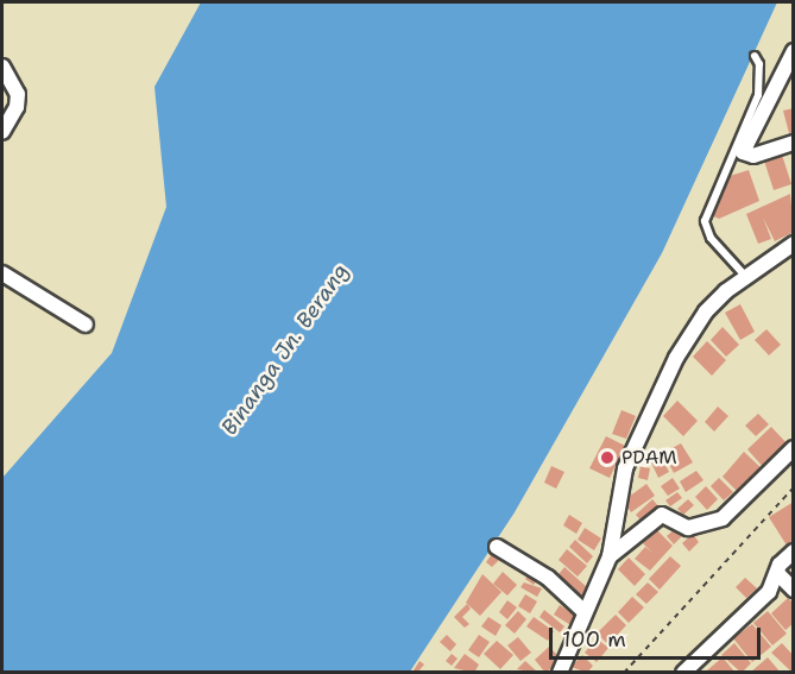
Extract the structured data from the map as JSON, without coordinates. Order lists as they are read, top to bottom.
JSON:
{
  "water": ["Binanga Jn. Berang"],
  "places": ["PDAM"],
  "scale_bar": "100 m"
}
